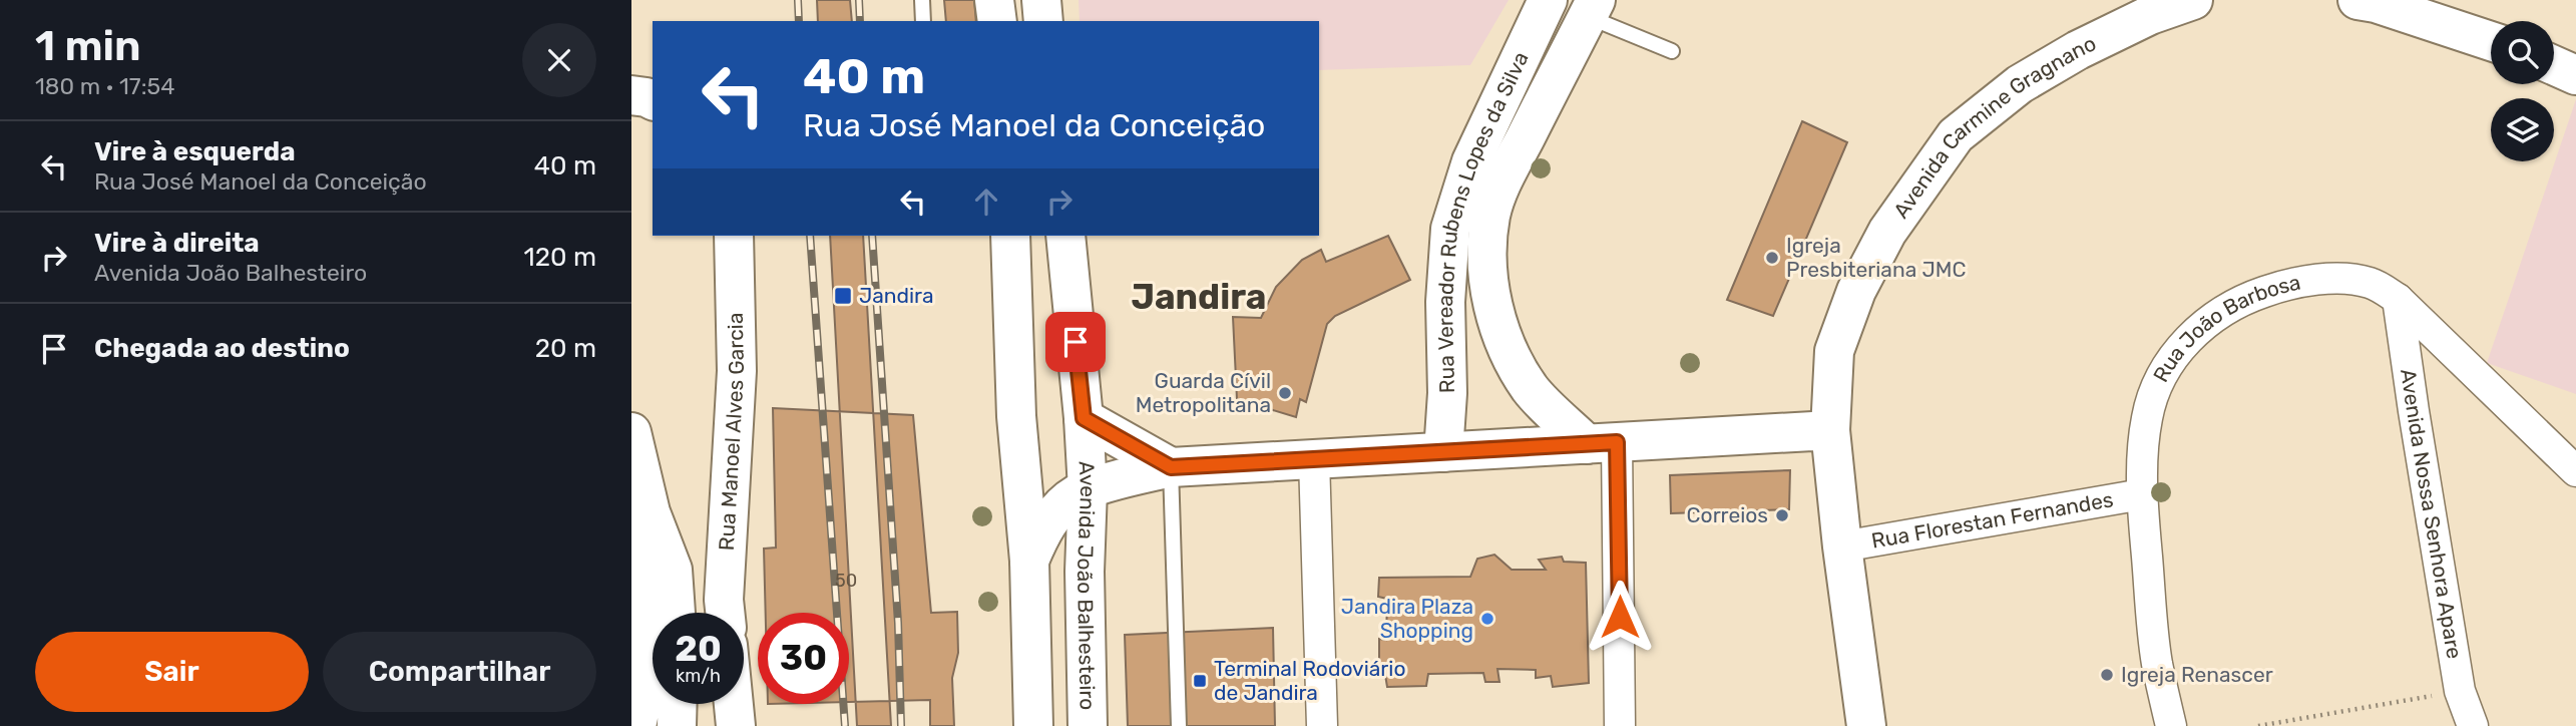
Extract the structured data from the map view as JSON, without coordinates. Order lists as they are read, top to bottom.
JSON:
{
  "streets": {
    "main road": [
      "Avenida Carmine Gragnano",
      "Rua Vereador Rubens Lopes da Silva",
      "Rua Manoel Alves Garcia",
      "Avenida João Balhesteiro"
    ],
    "street": ["Rua João Barbosa", "Avenida Nossa Senhora Apare", "Rua Florestan Fernandes"]
  },
  "crossings": [
    ["Avenida Carmine Gragnano", "Rua Florestan Fernandes"],
    ["Rua João Barbosa", "Avenida Nossa Senhora Apare"],
    ["Rua João Barbosa", "Rua Florestan Fernandes"]
  ],
  "districts": ["Jandira"],
  "places": {
    "other": [
      "Igreja Presbiteriana JMC",
      "Guarda Cívil Metropolitana",
      "Correios",
      "Jandira Plaza Shopping",
      "Igreja Renascer"
    ],
    "transit": ["Jandira", "Terminal Rodoviário de Jandira"]
  },
  "house_numbers": ["50"],
  "page": {
    "heading": ["1 min", "180 m · 17:54"],
    "turn": ["40 m", "Rua José Manoel da Conceição"],
    "list": [
      {
        "name": "Vire à esquerda",
        "note": "Rua José Manoel da Conceição",
        "value": "40 m"
      },
      {
        "name": "Vire à direita",
        "note": "Avenida João Balhesteiro",
        "value": "120 m"
      },
      {
        "name": "Chegada ao destino",
        "value": "20 m"
      }
    ],
    "speed": "20 km/h",
    "limit": "30",
    "buttons": ["Sair", "Compartilhar"]
  }
}
